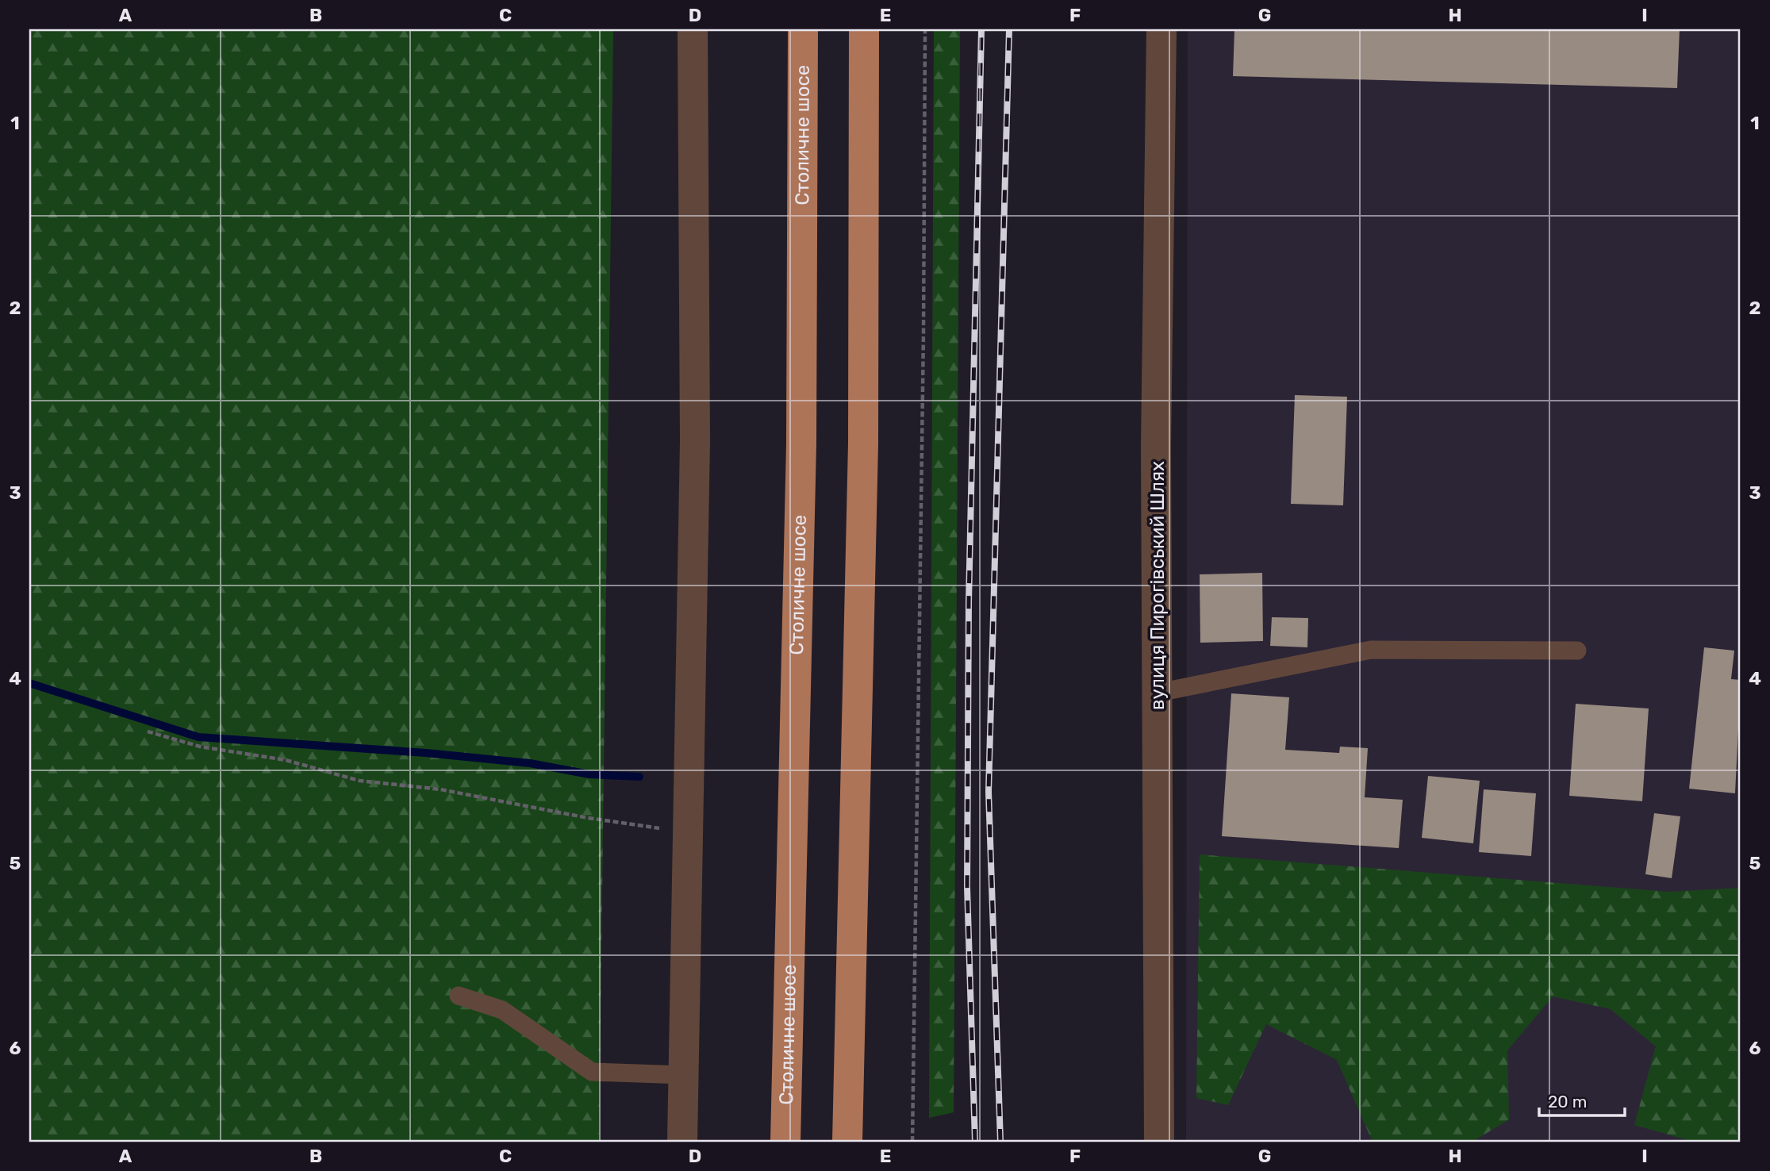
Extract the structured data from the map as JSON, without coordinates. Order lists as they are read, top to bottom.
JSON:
{
  "streets": {
    "highway": ["Столичне шосе"],
    "street": ["вулиця Пирогівський Шлях"]
  },
  "scale_bar": "20 m",
  "grid": {
    "columns": [
      "A",
      "B",
      "C",
      "D",
      "E",
      "F",
      "G",
      "H",
      "I"
    ],
    "rows": [
      "1",
      "2",
      "3",
      "4",
      "5",
      "6"
    ]
  }
}
